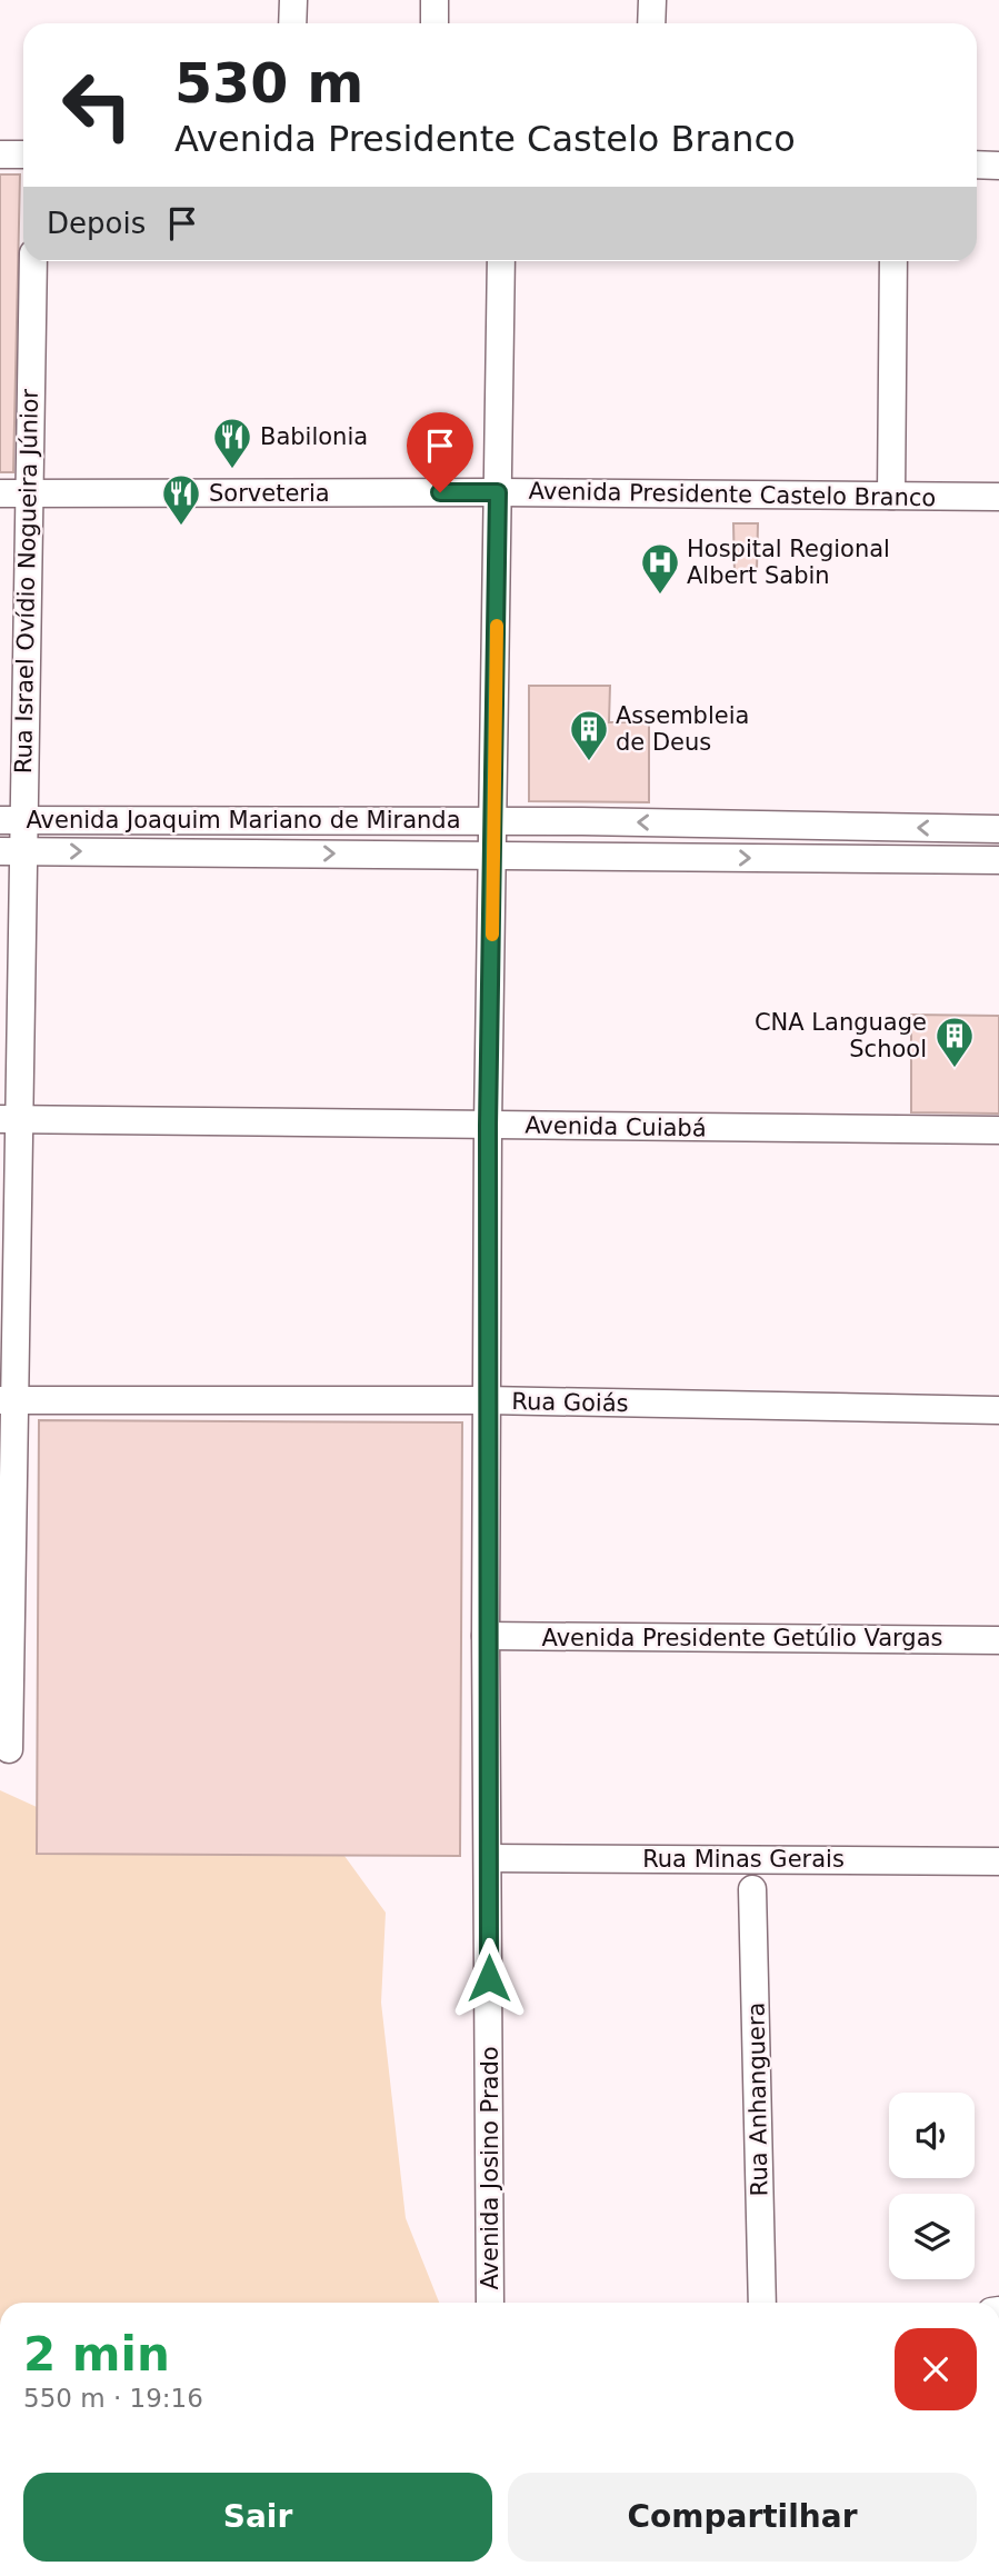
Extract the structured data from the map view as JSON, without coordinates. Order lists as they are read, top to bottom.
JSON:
{
  "streets": {
    "street": [
      "Avenida Presidente Castelo Branco",
      "Rua Israel Ovídio Nogueira Júnior",
      "Avenida Joaquim Mariano de Miranda",
      "Avenida Cuiabá",
      "Rua Goiás",
      "Avenida Presidente Getúlio Vargas",
      "Rua Minas Gerais",
      "Rua Anhanguera",
      "Avenida Josino Prado"
    ]
  },
  "crossings": [
    ["Avenida Presidente Castelo Branco", "Rua Israel Ovídio Nogueira Júnior"],
    ["Avenida Presidente Castelo Branco", "Avenida Josino Prado"],
    ["Rua Israel Ovídio Nogueira Júnior", "Avenida Joaquim Mariano de Miranda"],
    ["Rua Israel Ovídio Nogueira Júnior", "Avenida Cuiabá"],
    ["Rua Israel Ovídio Nogueira Júnior", "Rua Goiás"],
    ["Avenida Joaquim Mariano de Miranda", "Avenida Josino Prado"],
    ["Avenida Cuiabá", "Avenida Josino Prado"],
    ["Rua Goiás", "Avenida Josino Prado"],
    ["Avenida Presidente Getúlio Vargas", "Avenida Josino Prado"],
    ["Rua Minas Gerais", "Avenida Josino Prado"]
  ],
  "places": {
    "restaurant": ["Babilonia", "Sorveteria"],
    "hospital": ["Hospital Regional Albert Sabin"],
    "building": ["Assembleia de Deus", "CNA Language School"]
  },
  "page": {
    "turn": ["530 m", "Avenida Presidente Castelo Branco"],
    "then": "Depois",
    "heading": ["2 min", "550 m · 19:16"],
    "buttons": ["Sair", "Compartilhar"]
  }
}
